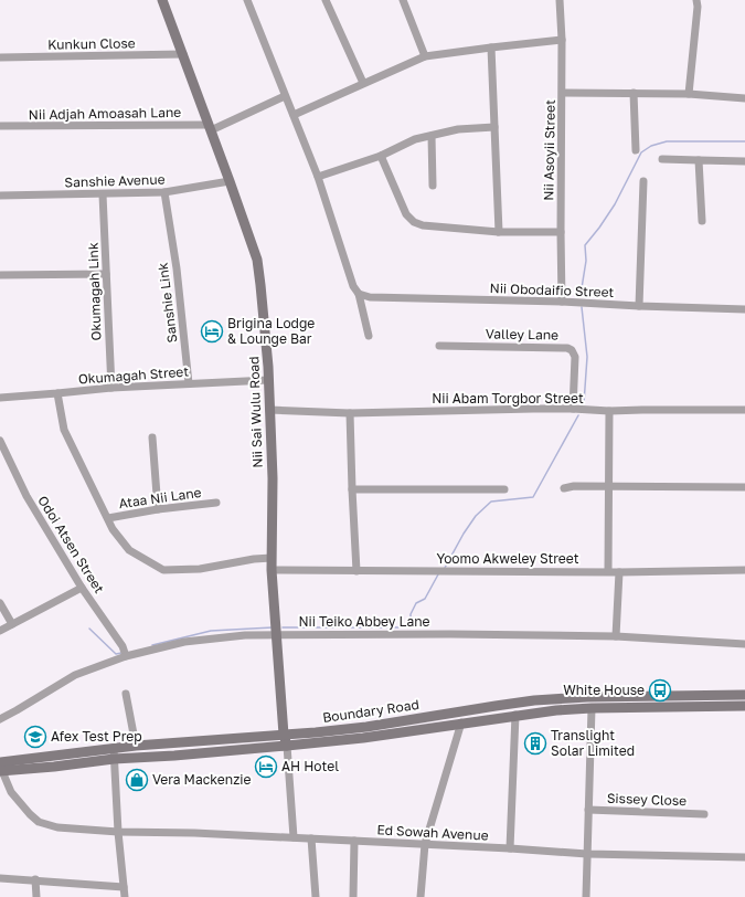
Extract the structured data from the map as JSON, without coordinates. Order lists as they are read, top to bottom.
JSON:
{
  "streets": {
    "main road": ["Nii Sai Wulu Road", "Boundary Road"],
    "street": [
      "Kunkun Close",
      "Nii Adjah Amoasah Lane",
      "Nii Asoyii Street",
      "Sanshie Avenue",
      "Nii Obodaifio Street",
      "Okumagah Link",
      "Sanshie Link",
      "Valley Lane",
      "Okumagah Street",
      "Nii Abam Torgbor Street",
      "Ataa Nii Lane",
      "Odoi Atsen Street",
      "Yoomo Akweley Street",
      "Nii Teiko Abbey Lane",
      "Sissey Close",
      "Ed Sowah Avenue"
    ]
  },
  "crossings": [
    ["Kunkun Close", "Nii Sai Wulu Road"],
    ["Nii Adjah Amoasah Lane", "Nii Sai Wulu Road"],
    ["Nii Asoyii Street", "Nii Obodaifio Street"],
    ["Sanshie Avenue", "Okumagah Link"],
    ["Sanshie Avenue", "Sanshie Link"],
    ["Sanshie Avenue", "Nii Sai Wulu Road"],
    ["Okumagah Link", "Okumagah Street"],
    ["Sanshie Link", "Okumagah Street"],
    ["Valley Lane", "Nii Abam Torgbor Street"],
    ["Okumagah Street", "Nii Sai Wulu Road"],
    ["Nii Abam Torgbor Street", "Nii Sai Wulu Road"],
    ["Nii Sai Wulu Road", "Yoomo Akweley Street"],
    ["Nii Sai Wulu Road", "Nii Teiko Abbey Lane"],
    ["Nii Sai Wulu Road", "Boundary Road"],
    ["Odoi Atsen Street", "Nii Teiko Abbey Lane"],
    ["Boundary Road", "Ed Sowah Avenue"]
  ],
  "places": {
    "hotel": ["Brigina Lodge & Lounge Bar", "AH Hotel"],
    "bus stop": ["White House"],
    "school or university": ["Afex Test Prep"],
    "building": ["Translight Solar Limited"],
    "shop": ["Vera Mackenzie"]
  }
}
